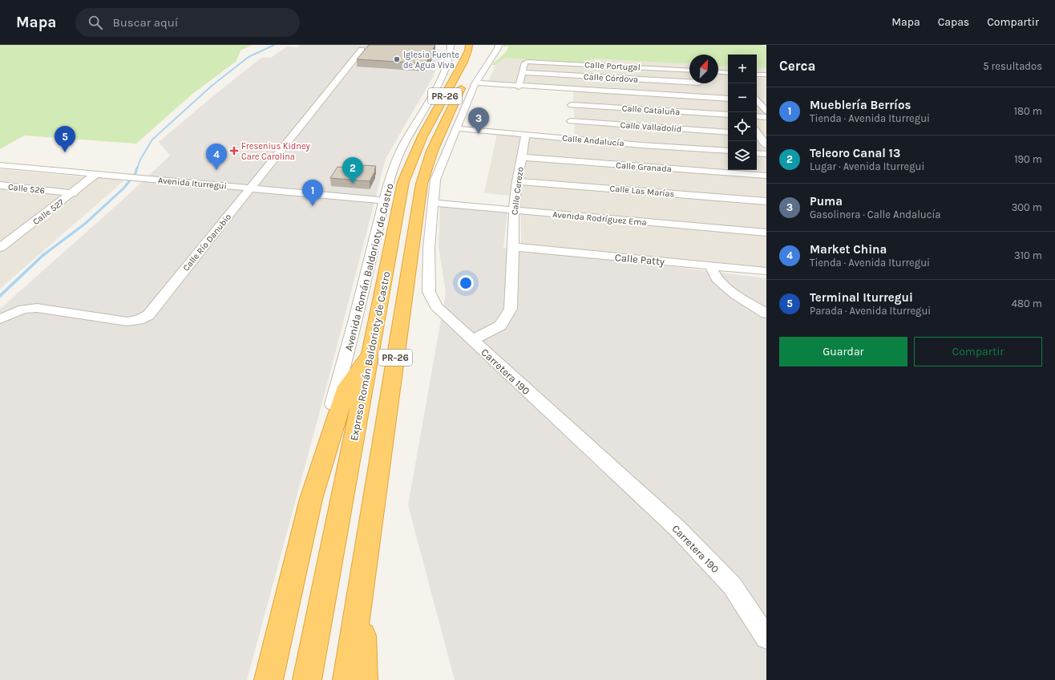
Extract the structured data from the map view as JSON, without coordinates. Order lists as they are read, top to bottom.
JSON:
{
  "streets": {
    "highway": ["PR-26", "Expreso Román Baldorioty de Castro"],
    "street": [
      "Calle Portugal",
      "Calle Córdova",
      "Calle Cataluña",
      "Calle Valladolid",
      "Calle Andalucía",
      "Calle Granada",
      "Avenida Iturregui",
      "Calle 526",
      "Calle Cerezo",
      "Calle Las Marías",
      "Calle 527",
      "Avenida Rodríguez Ema",
      "Calle Río Danubio",
      "Calle Patty",
      "Avenida Román Baldorioty de Castro",
      "Carretera 190"
    ]
  },
  "crossings": [
    ["Calle Portugal", "Calle Córdova"],
    ["Calle Cataluña", "Calle Valladolid"],
    ["Calle Cataluña", "Calle Andalucía"],
    ["Calle Valladolid", "Calle Andalucía"],
    ["Calle Andalucía", "Calle Cerezo"],
    ["Calle Andalucía", "Carretera 190"],
    ["Calle Granada", "Calle Cerezo"],
    ["Avenida Iturregui", "Calle 527"],
    ["Avenida Iturregui", "Calle Río Danubio"],
    ["Avenida Iturregui", "Avenida Román Baldorioty de Castro"],
    ["Calle 526", "Calle 527"],
    ["Calle Cerezo", "Calle Las Marías"],
    ["Calle Cerezo", "Avenida Rodríguez Ema"],
    ["Calle Cerezo", "Calle Patty"],
    ["Calle Cerezo", "Carretera 190"],
    ["Avenida Rodríguez Ema", "Carretera 190"]
  ],
  "places": {
    "other": ["Iglesia Fuente de Agua Viva"],
    "health": ["Fresenius Kidney Care Carolina"]
  },
  "north": "top right",
  "page": {
    "header": "Mapa",
    "search": "Buscar aquí",
    "nav": ["Mapa", "Capas", "Compartir"],
    "heading": ["Cerca", "5 resultados"],
    "map_buttons": ["+", "−"],
    "list": [
      {
        "mark": "1",
        "name": "Mueblería Berríos",
        "note": "Tienda · Avenida Iturregui",
        "value": "180 m"
      },
      {
        "mark": "2",
        "name": "Teleoro Canal 13",
        "note": "Lugar · Avenida Iturregui",
        "value": "190 m"
      },
      {
        "mark": "3",
        "name": "Puma",
        "note": "Gasolinera · Calle Andalucía",
        "value": "300 m"
      },
      {
        "mark": "4",
        "name": "Market China",
        "note": "Tienda · Avenida Iturregui",
        "value": "310 m"
      },
      {
        "mark": "5",
        "name": "Terminal Iturregui",
        "note": "Parada · Avenida Iturregui",
        "value": "480 m"
      }
    ],
    "pins": [
      "3",
      "5",
      "4",
      "2",
      "1"
    ],
    "buttons": ["Guardar", "Compartir"]
  }
}
